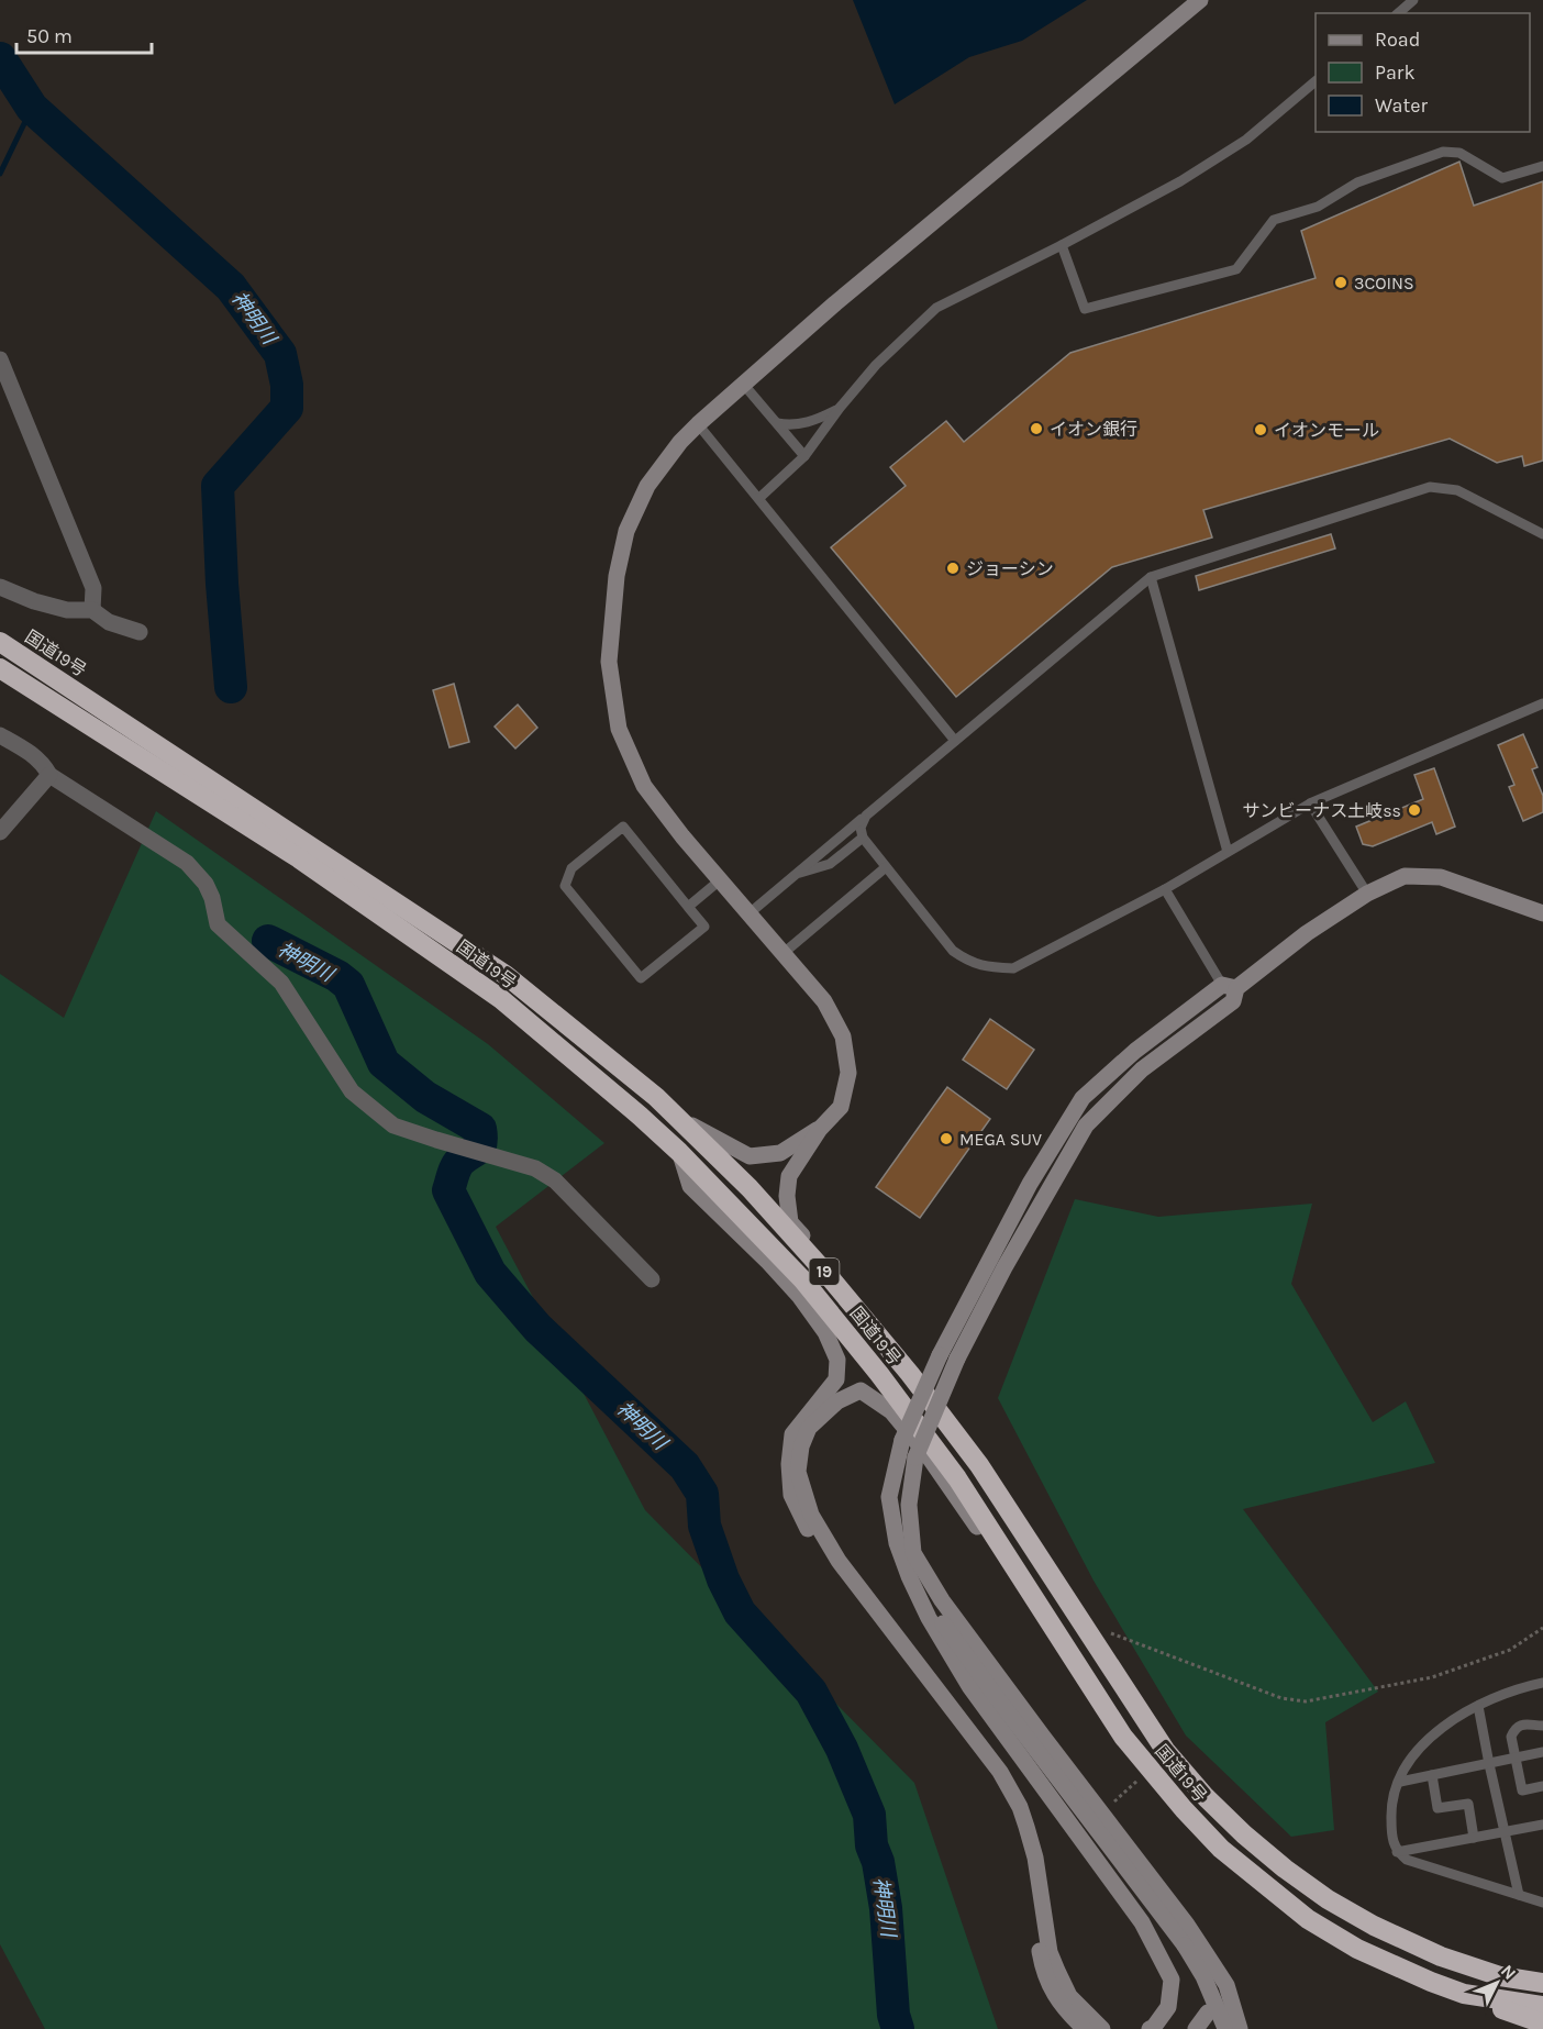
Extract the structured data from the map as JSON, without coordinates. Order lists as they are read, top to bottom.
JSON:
{
  "streets": {
    "highway": ["国道19号", "19"]
  },
  "crossings": [
    ["国道19号", "19"]
  ],
  "water": ["神明川"],
  "places": [
    "3COINS",
    "イオン銀行",
    "イオンモール",
    "ジョーシン",
    "サンビーナス土岐ss",
    "MEGA SUV"
  ],
  "legend": ["Road", "Park", "Water"],
  "scale_bar": "50 m",
  "north": "top right"
}
